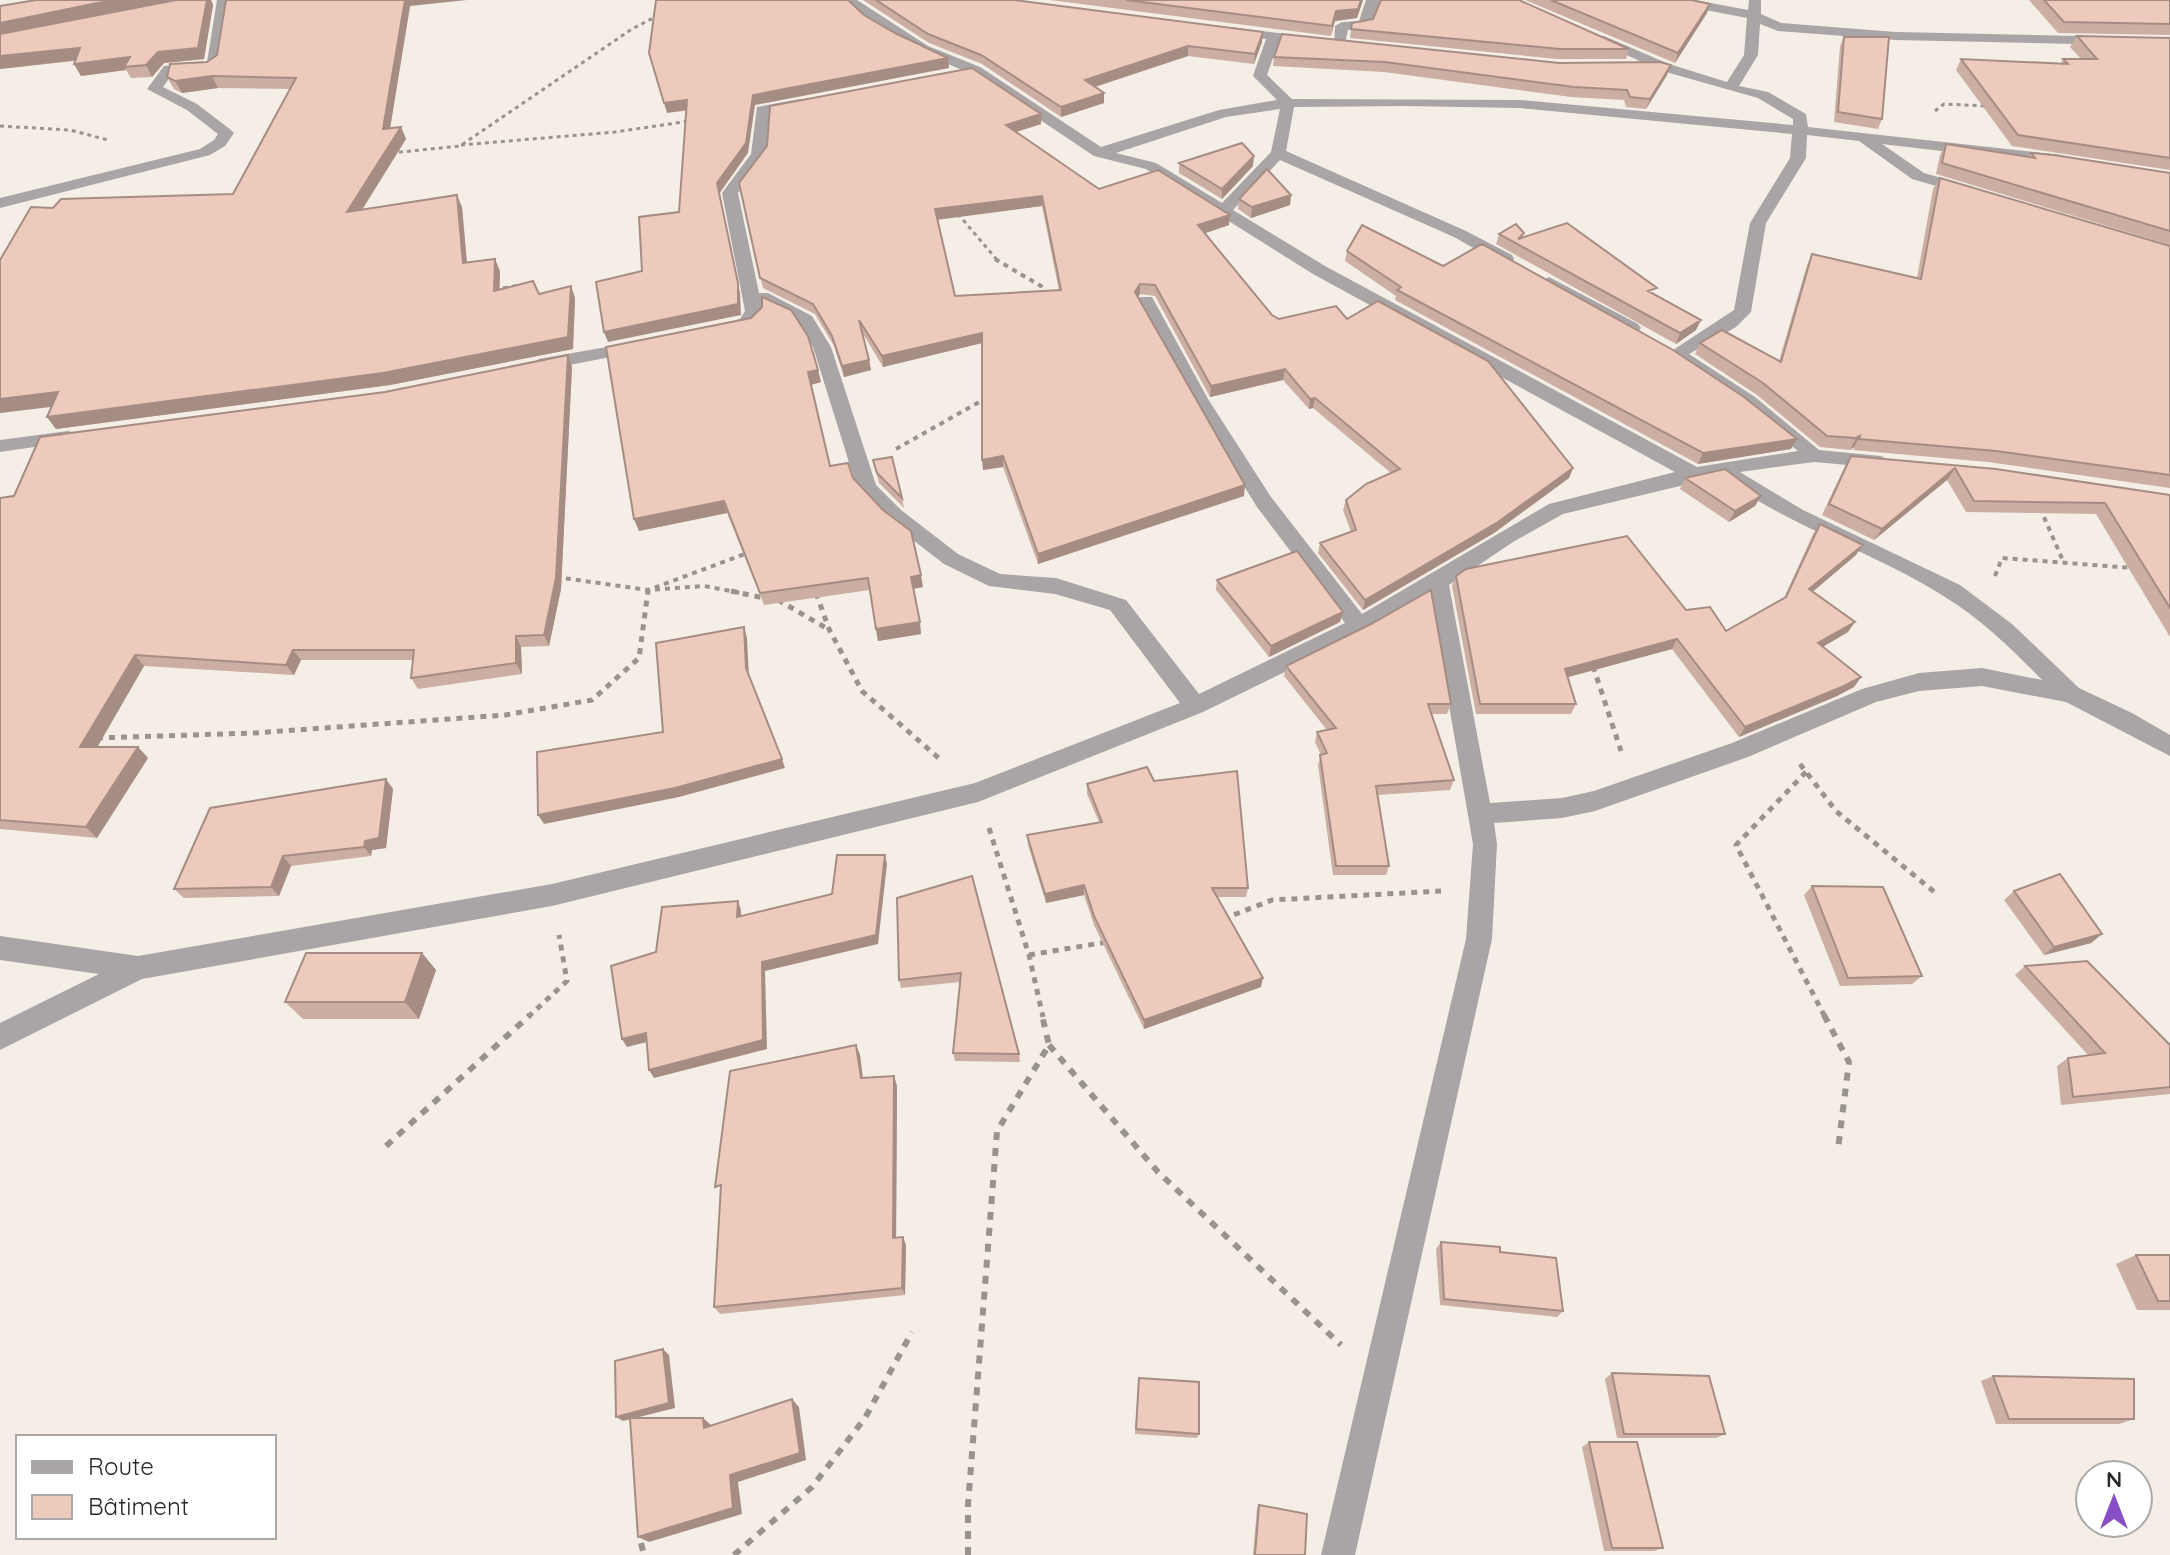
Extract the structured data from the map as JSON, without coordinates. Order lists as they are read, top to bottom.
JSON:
{
  "legend": ["Route", "Bâtiment"],
  "north": "top"
}
